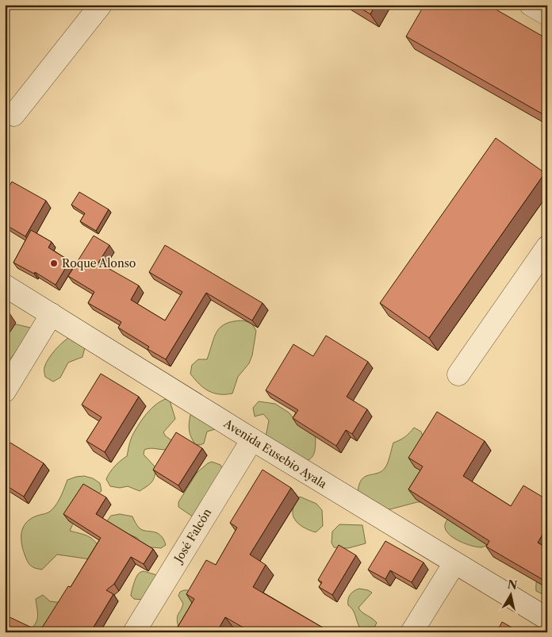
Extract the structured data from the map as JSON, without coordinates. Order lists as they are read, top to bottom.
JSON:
{
  "streets": {
    "street": ["Avenida Eusebio Ayala", "José Falcón"]
  },
  "crossings": [
    ["Avenida Eusebio Ayala", "José Falcón"]
  ],
  "places": ["Roque Alonso"],
  "north": "top"
}
